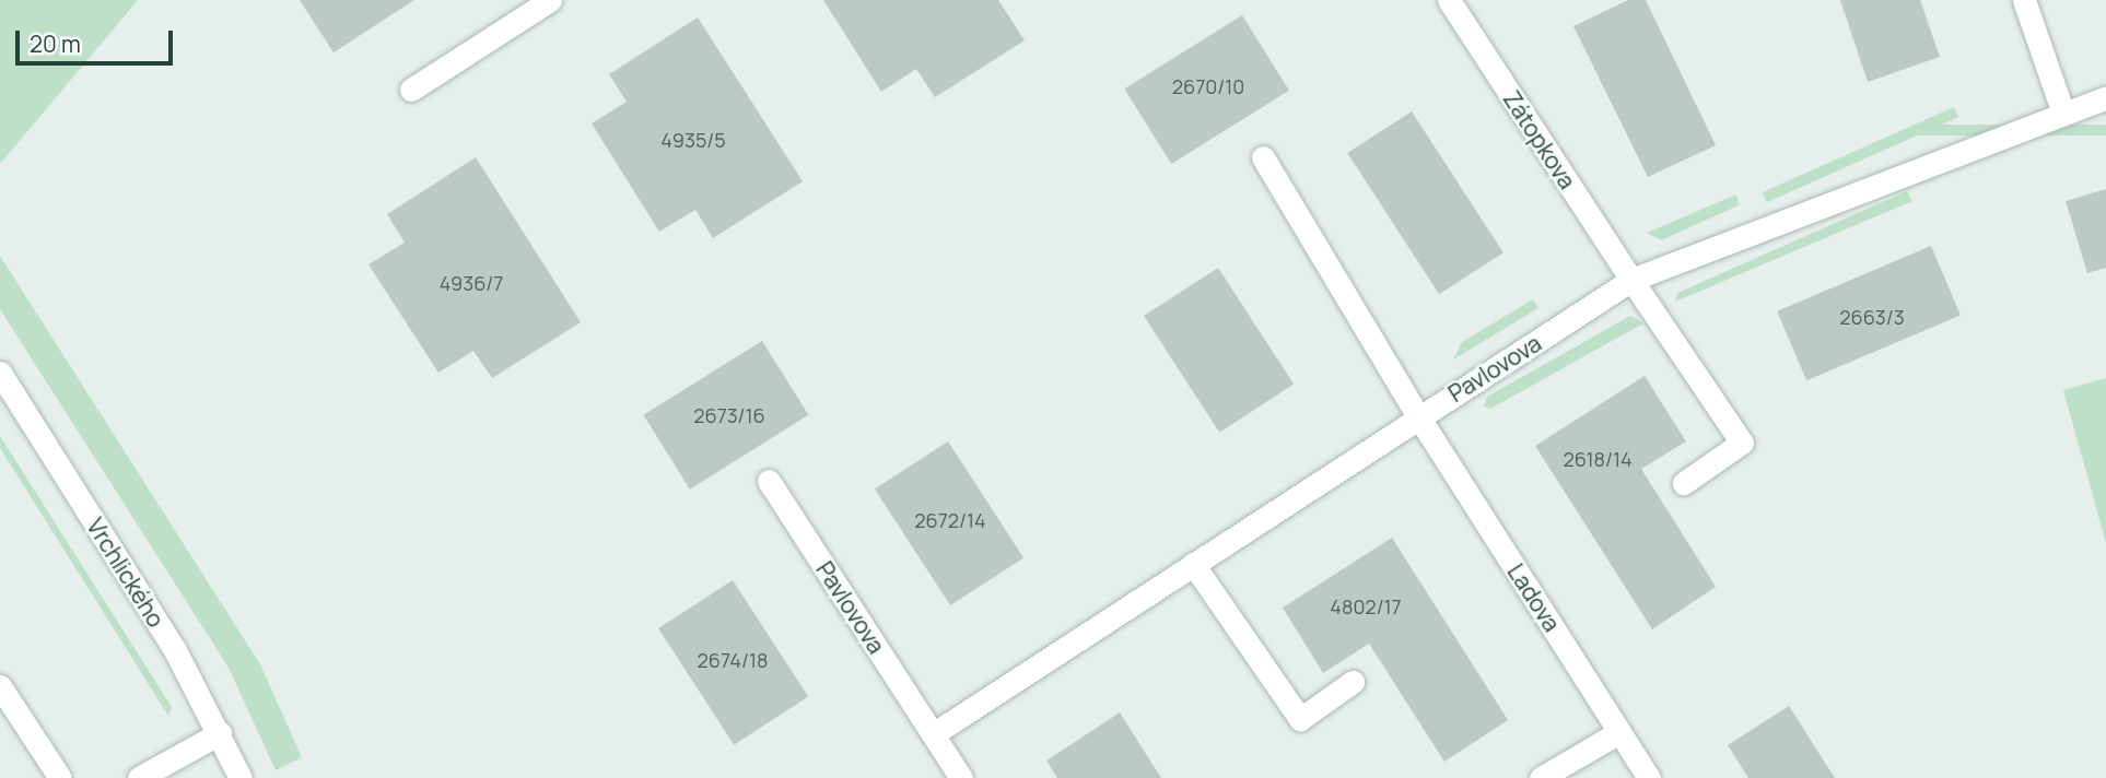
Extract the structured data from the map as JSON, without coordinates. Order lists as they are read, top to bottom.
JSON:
{
  "streets": {
    "street": [
      "Zátopkova",
      "Pavlovova",
      "Vrchlického",
      "Ladova"
    ]
  },
  "crossings": [
    ["Zátopkova", "Pavlovova"],
    ["Pavlovova", "Ladova"]
  ],
  "house_numbers": [
    "2670/10",
    "4935/5",
    "4936/7",
    "2663/3",
    "2673/16",
    "2618/14",
    "2672/14",
    "4802/17",
    "2674/18"
  ],
  "scale_bar": "20 m"
}
